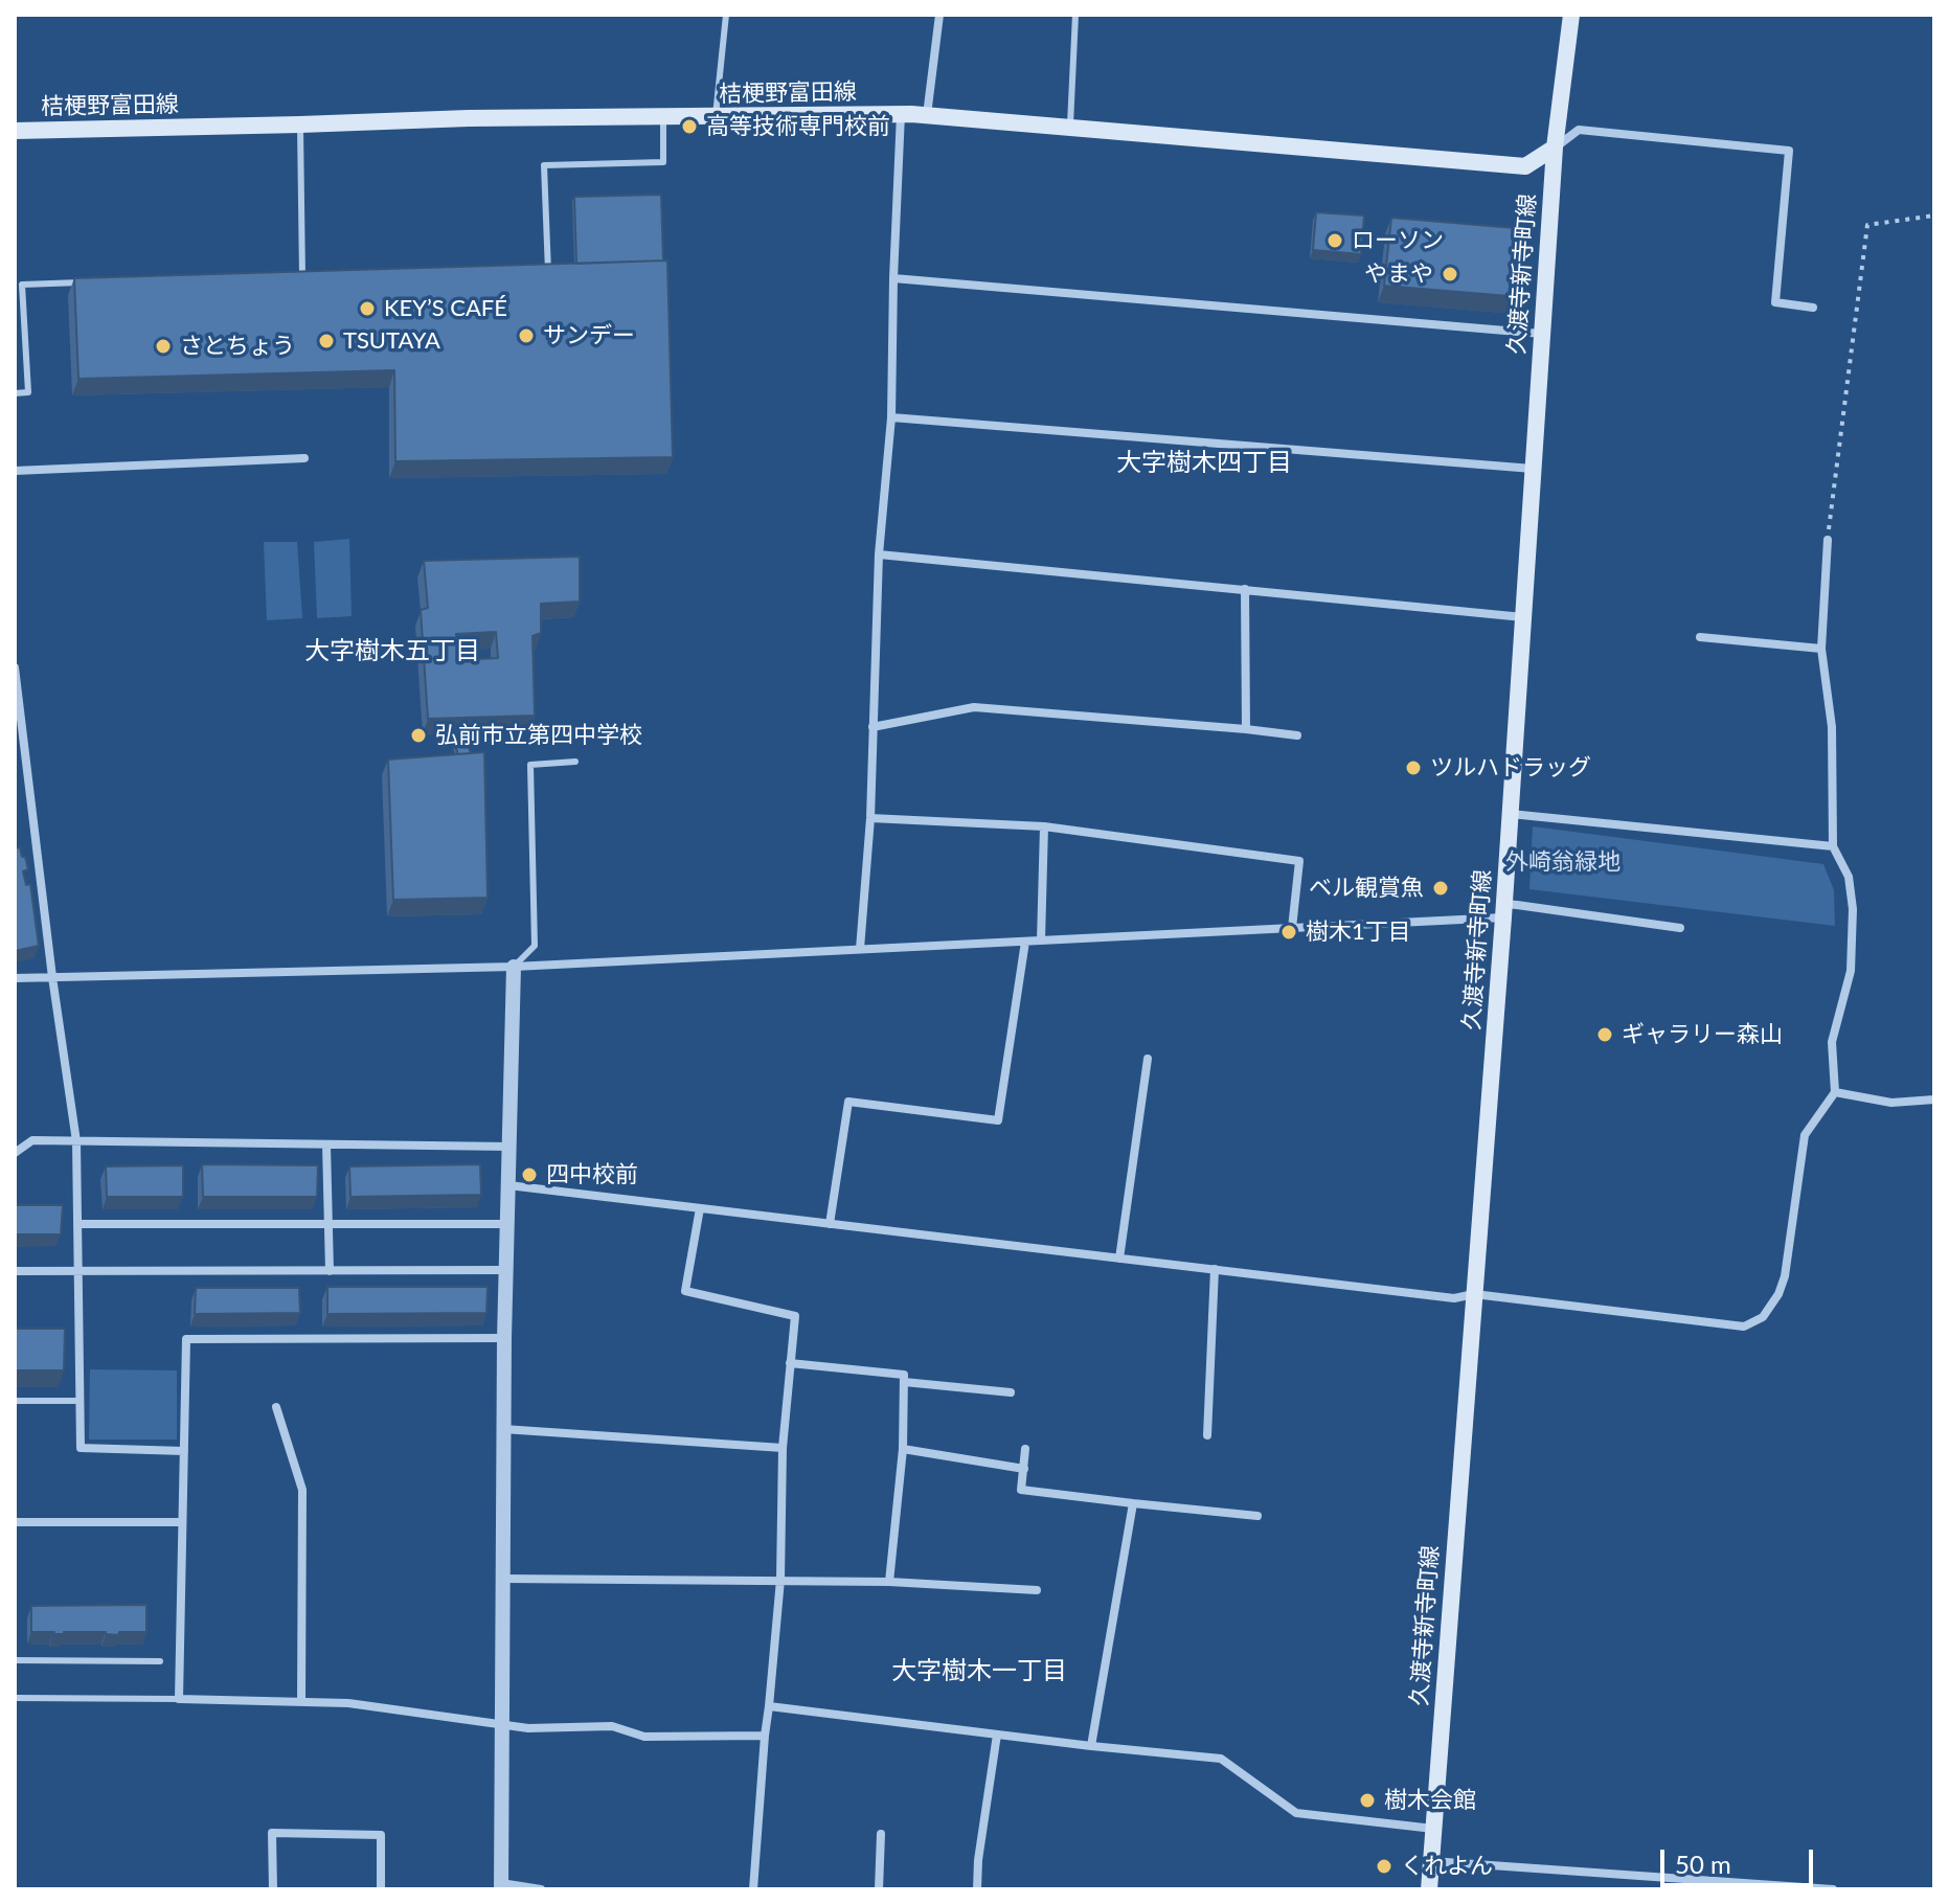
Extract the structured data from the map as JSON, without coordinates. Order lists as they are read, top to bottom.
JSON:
{
  "streets": {
    "main road": ["桔梗野富田線", "久渡寺新寺町線"]
  },
  "crossings": [
    ["桔梗野富田線", "久渡寺新寺町線"]
  ],
  "districts": ["大字樹木四丁目", "大字樹木五丁目", "大字樹木一丁目"],
  "parks": ["外崎翁緑地"],
  "places": [
    "高等技術専門校前",
    "ローソン",
    "やまや",
    "KEY’S CAFÉ",
    "サンデー",
    "TSUTAYA",
    "さとちょう",
    "弘前市立第四中学校",
    "ツルハドラッグ",
    "ベル観賞魚",
    "樹木1丁目",
    "ギャラリー森山",
    "四中校前",
    "樹木会館",
    "くれよん"
  ],
  "scale_bar": "50 m"
}
